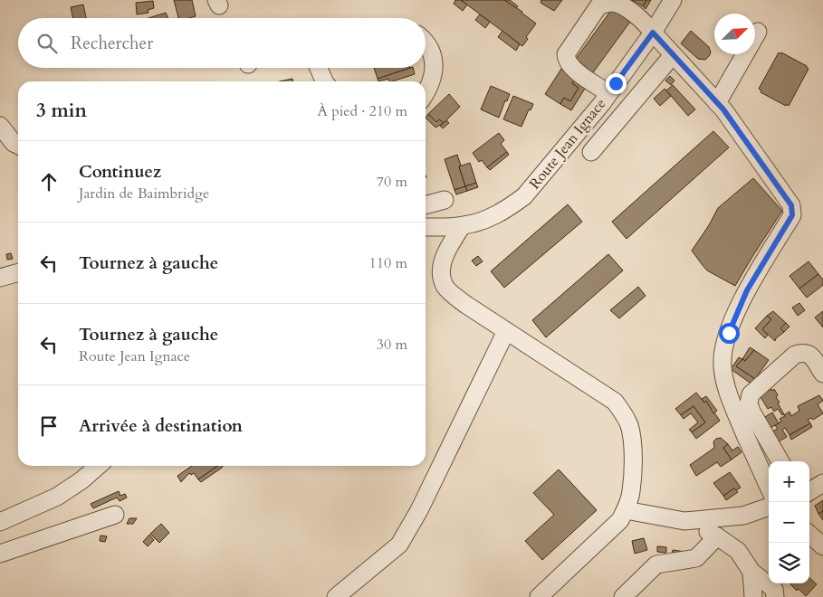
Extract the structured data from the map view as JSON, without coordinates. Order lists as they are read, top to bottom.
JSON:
{
  "streets": {
    "street": ["Route Jean Ignace"]
  },
  "north": "top right",
  "page": {
    "search": "Rechercher",
    "heading": ["3 min", "À pied · 210 m"],
    "list": [
      ["Continuez", "Jardin de Baimbridge", "70 m"],
      ["Tournez à gauche", "110 m"],
      ["Tournez à gauche", "Route Jean Ignace", "30 m"],
      "Arrivée à destination"
    ],
    "map_buttons": ["+", "−"]
  }
}
